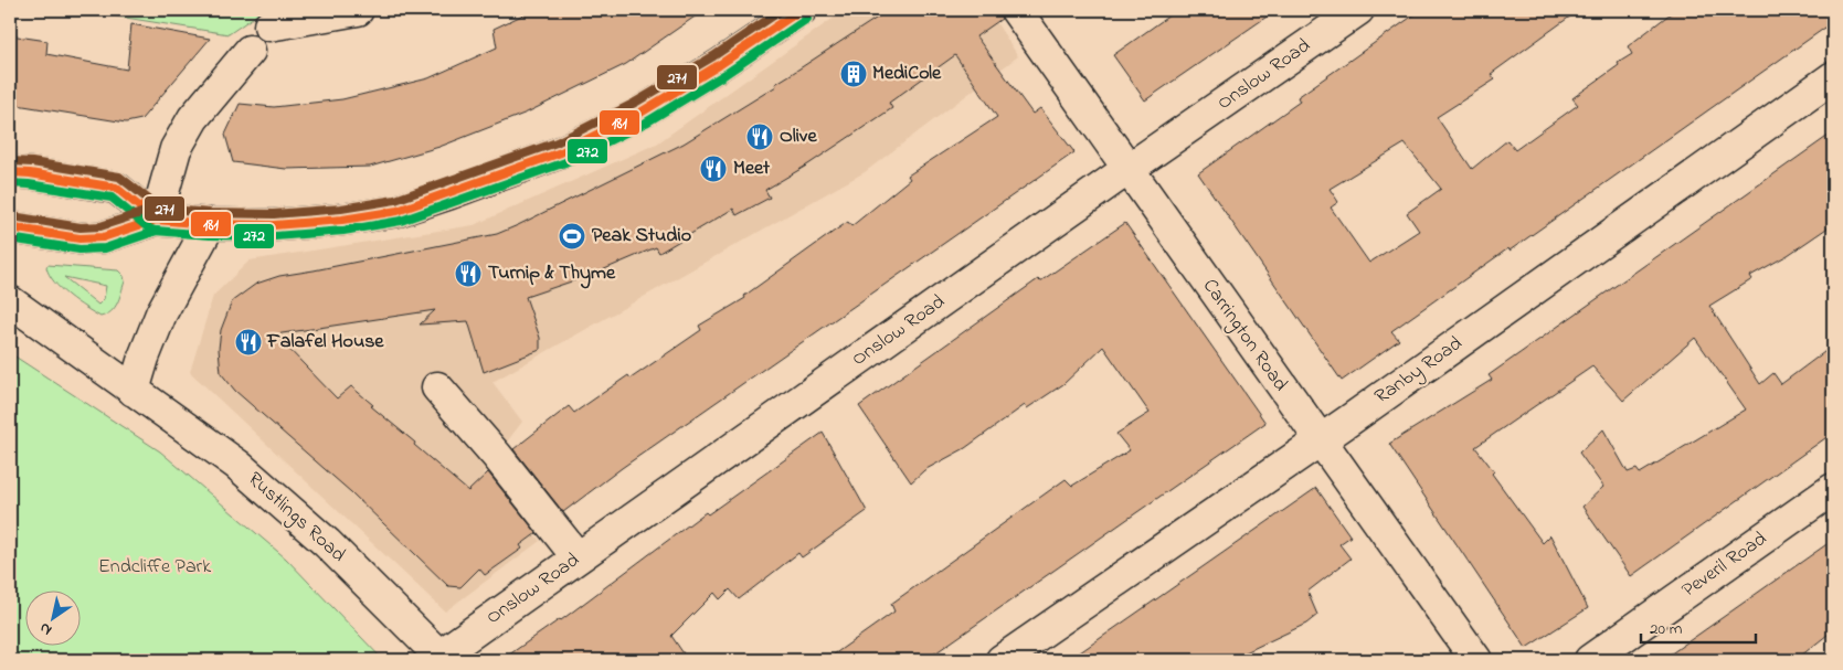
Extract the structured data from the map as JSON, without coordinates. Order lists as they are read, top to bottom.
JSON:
{
  "streets": {
    "street": [
      "Onslow Road",
      "Carrington Road",
      "Ranby Road",
      "Rustlings Road",
      "Peveril Road"
    ]
  },
  "crossings": [
    ["Onslow Road", "Carrington Road"],
    ["Onslow Road", "Rustlings Road"],
    ["Carrington Road", "Ranby Road"]
  ],
  "parks": ["Endcliffe Park"],
  "places": {
    "building": ["MediCole"],
    "restaurant": [
      "Olive",
      "Meet",
      "Turnip & Thyme",
      "Falafel House"
    ],
    "sports": ["Peak Studio"]
  },
  "lines": ["transit line 181", "transit line 271", "transit line 272"],
  "scale_bar": "20 m",
  "north": "bottom left"
}
